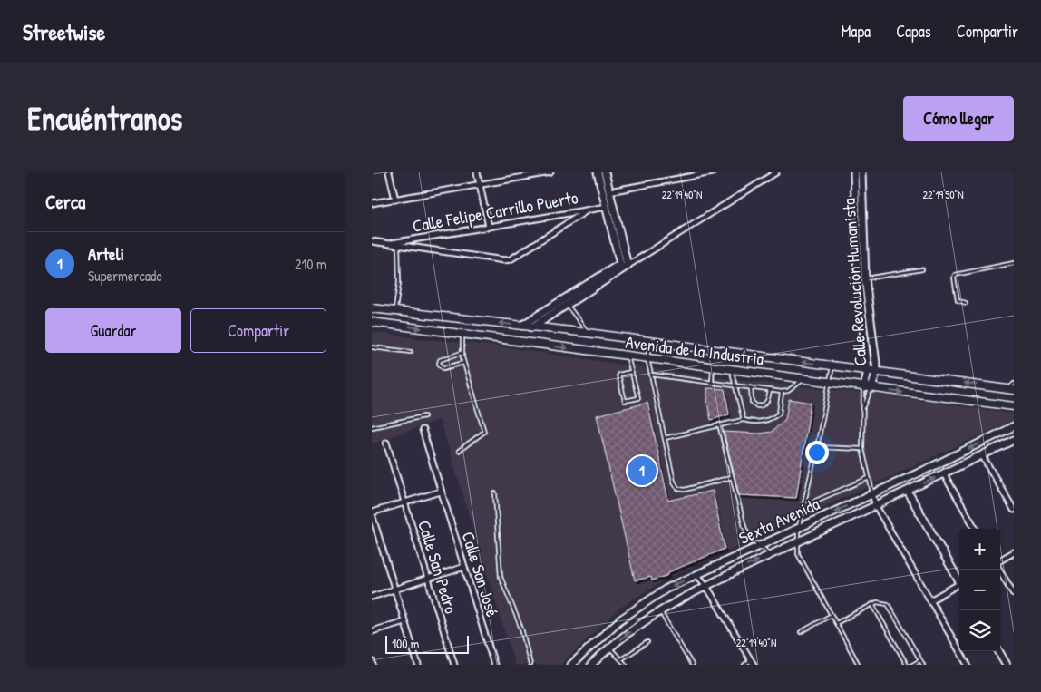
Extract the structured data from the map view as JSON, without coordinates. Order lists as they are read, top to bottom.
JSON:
{
  "streets": {
    "main road": ["Calle Revolución Humanista", "Avenida de la Industria", "Sexta Avenida"],
    "street": ["Calle Felipe Carrillo Puerto", "Calle San Pedro", "Calle San José"]
  },
  "crossings": [
    ["Calle Revolución Humanista", "Avenida de la Industria"]
  ],
  "scale_bar": "100 m",
  "page": {
    "header": "Streetwise",
    "nav": ["Mapa", "Capas", "Compartir"],
    "buttons": [
      "Cómo llegar",
      ["Guardar", "Compartir"]
    ],
    "title": "Encuéntranos",
    "heading": "Cerca",
    "list": [
      {
        "mark": "1",
        "name": "Arteli",
        "note": "Supermercado",
        "value": "210 m"
      }
    ],
    "pins": "1",
    "map_buttons": ["+", "−"],
    "scale": "100 m"
  },
  "coordinates": ["22°19'40\"N", "22°19'50\"N"]
}
